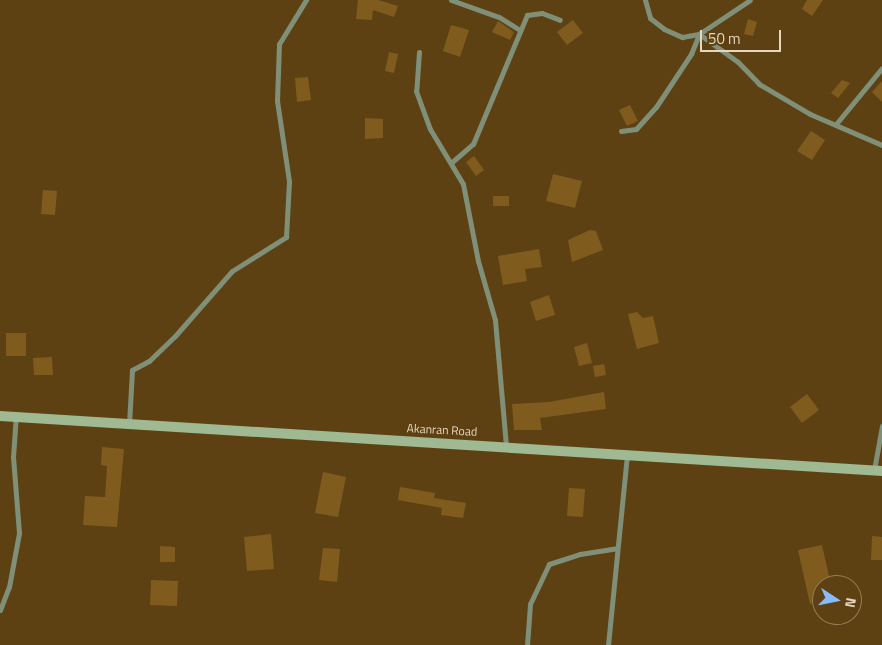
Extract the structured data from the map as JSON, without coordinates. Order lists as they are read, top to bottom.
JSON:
{
  "streets": {
    "main road": ["Akanran Road"]
  },
  "scale_bar": "50 m",
  "north": "right"
}
